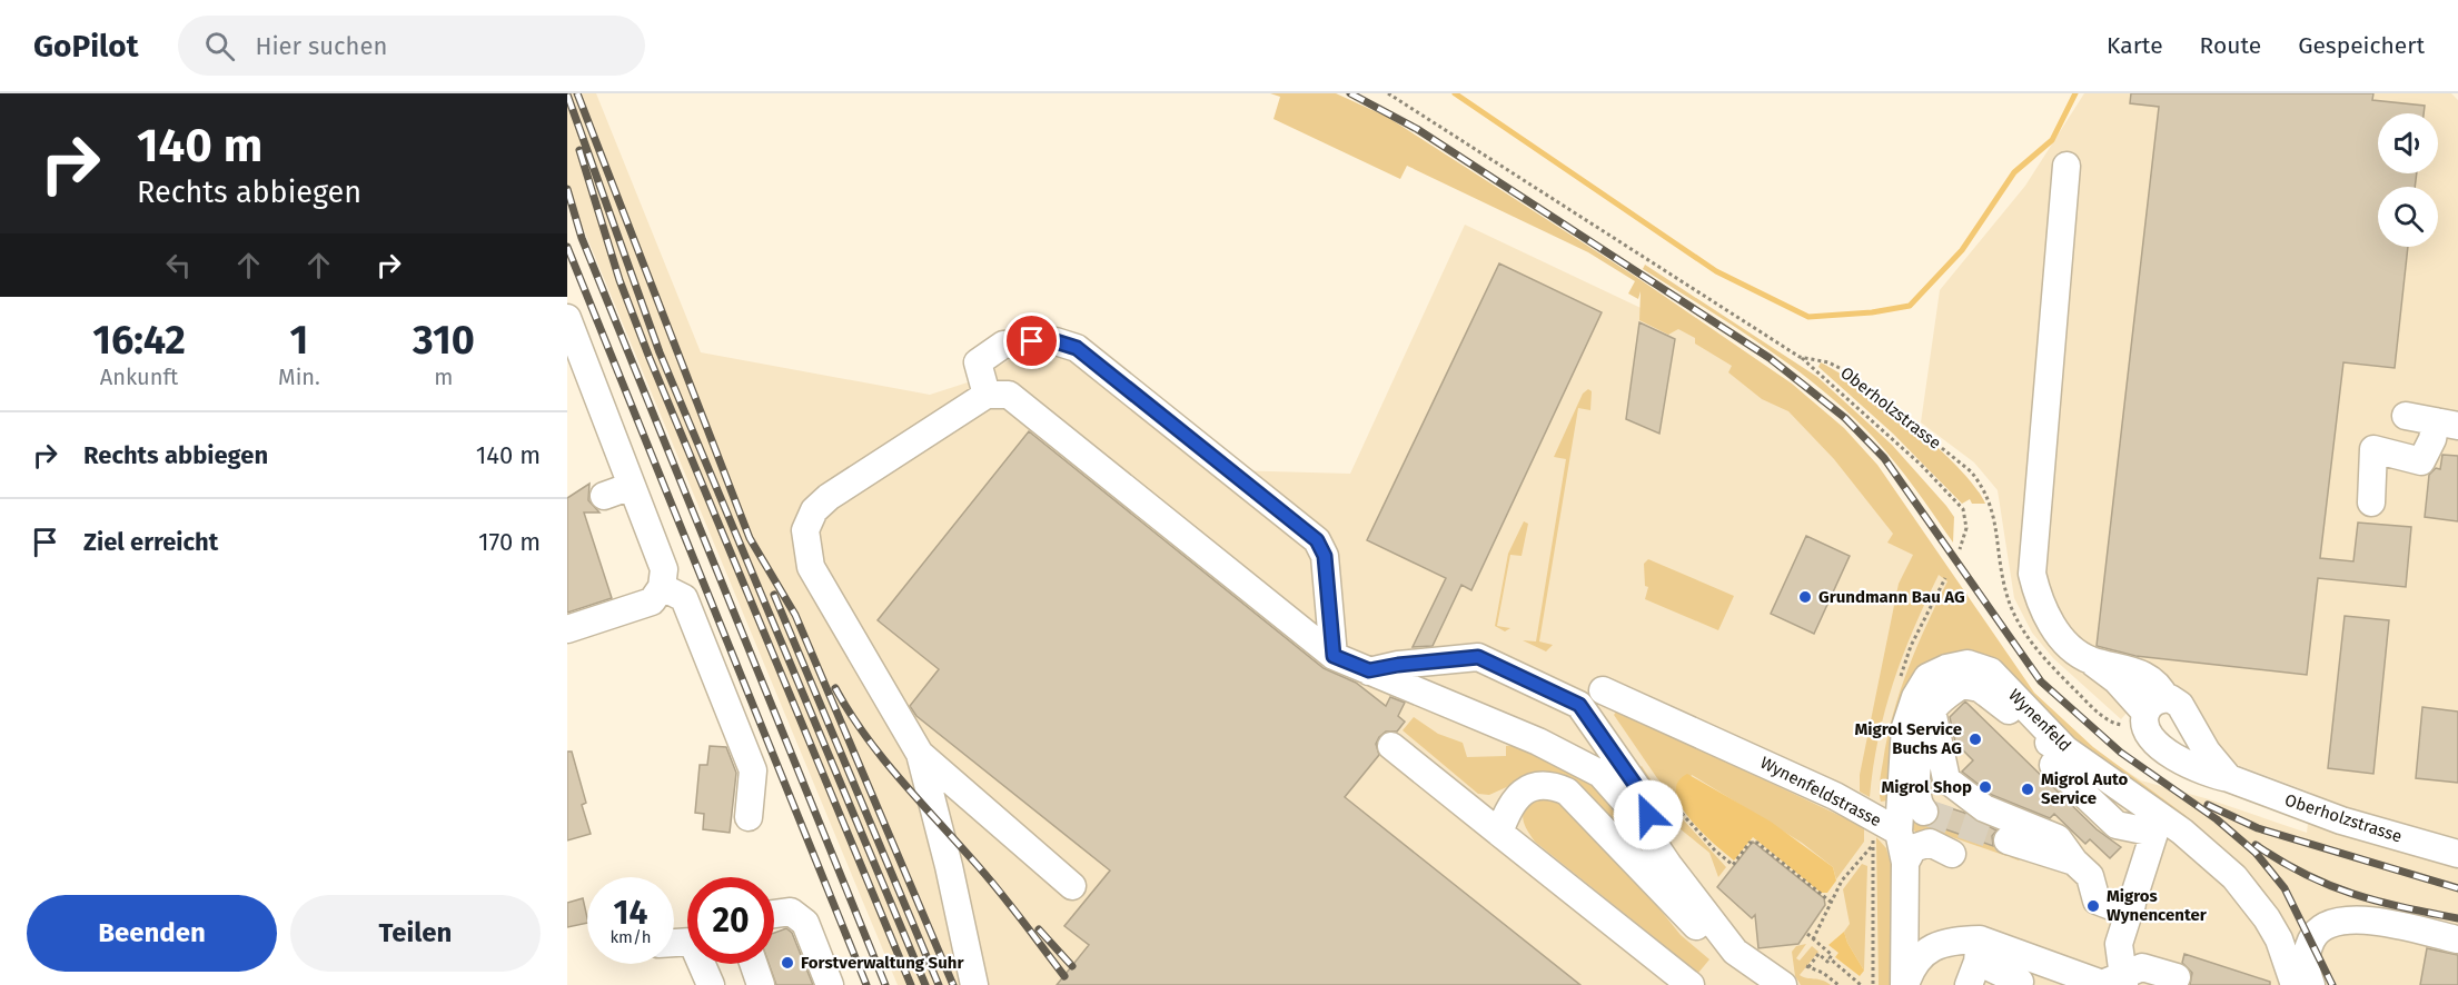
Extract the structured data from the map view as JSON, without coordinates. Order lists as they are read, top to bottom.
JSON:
{
  "streets": {
    "street": ["Oberholzstrasse", "Wynenfeld", "Wynenfeldstrasse"]
  },
  "crossings": [
    ["Wynenfeld", "Wynenfeldstrasse"]
  ],
  "places": [
    "Grundmann Bau AG",
    "Migrol Service Buchs AG",
    "Migrol Shop",
    "Migrol Auto Service",
    "Migros Wynencenter",
    "Forstverwaltung Suhr"
  ],
  "page": {
    "header": "GoPilot",
    "search": "Hier suchen",
    "nav": ["Karte", "Route", "Gespeichert"],
    "turn": ["140 m", "Rechts abbiegen"],
    "eta": [
      "16:42",
      "Ankunft",
      "1",
      "Min.",
      "310",
      "m"
    ],
    "list": [
      {
        "name": "Rechts abbiegen",
        "value": "140 m"
      },
      {
        "name": "Ziel erreicht",
        "value": "170 m"
      }
    ],
    "speed": "14 km/h",
    "limit": "20",
    "buttons": ["Beenden", "Teilen"]
  }
}
